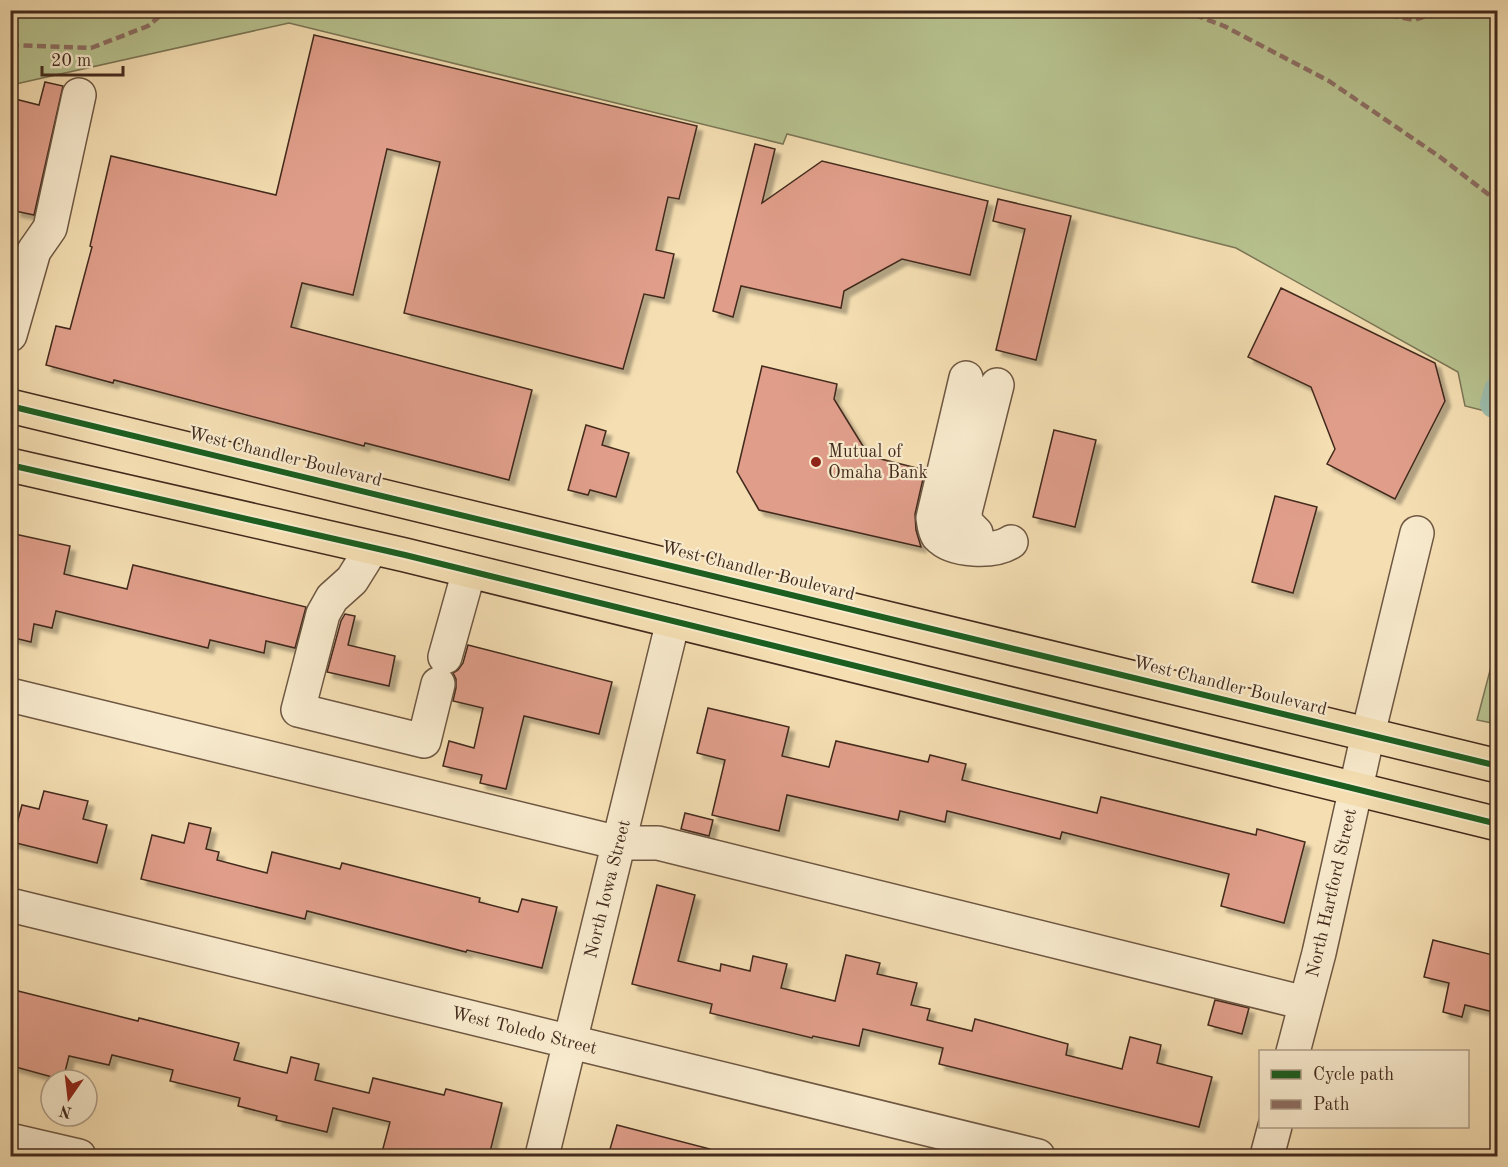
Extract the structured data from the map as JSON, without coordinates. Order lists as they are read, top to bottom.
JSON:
{
  "streets": {
    "main road": ["West Chandler Boulevard"],
    "street": ["North Iowa Street", "North Hartford Street", "West Toledo Street"]
  },
  "crossings": [
    ["West Chandler Boulevard", "North Hartford Street"],
    ["North Iowa Street", "West Toledo Street"]
  ],
  "places": ["Mutual of Omaha Bank"],
  "legend": ["Cycle path", "Path"],
  "scale_bar": "20 m",
  "north": "bottom"
}
